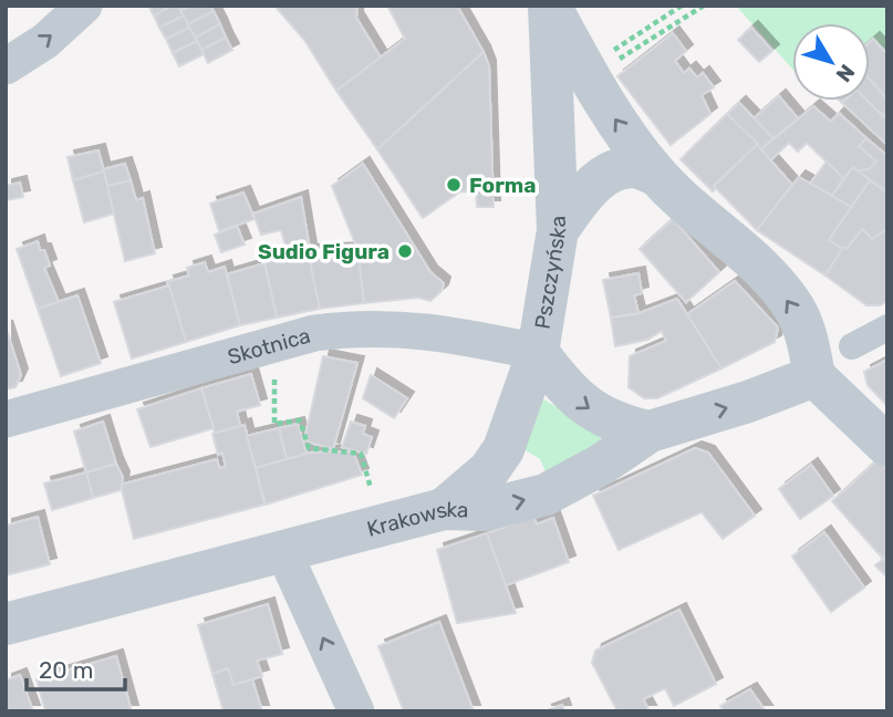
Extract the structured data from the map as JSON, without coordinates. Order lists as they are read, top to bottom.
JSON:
{
  "streets": {
    "street": ["Pszczyńska", "Skotnica", "Krakowska"]
  },
  "crossings": [
    ["Pszczyńska", "Skotnica"],
    ["Pszczyńska", "Krakowska"],
    ["Skotnica", "Krakowska"]
  ],
  "one_way": ["Pszczyńska", "Krakowska"],
  "places": ["Forma", "Sudio Figura"],
  "scale_bar": "20 m",
  "north": "bottom right"
}
